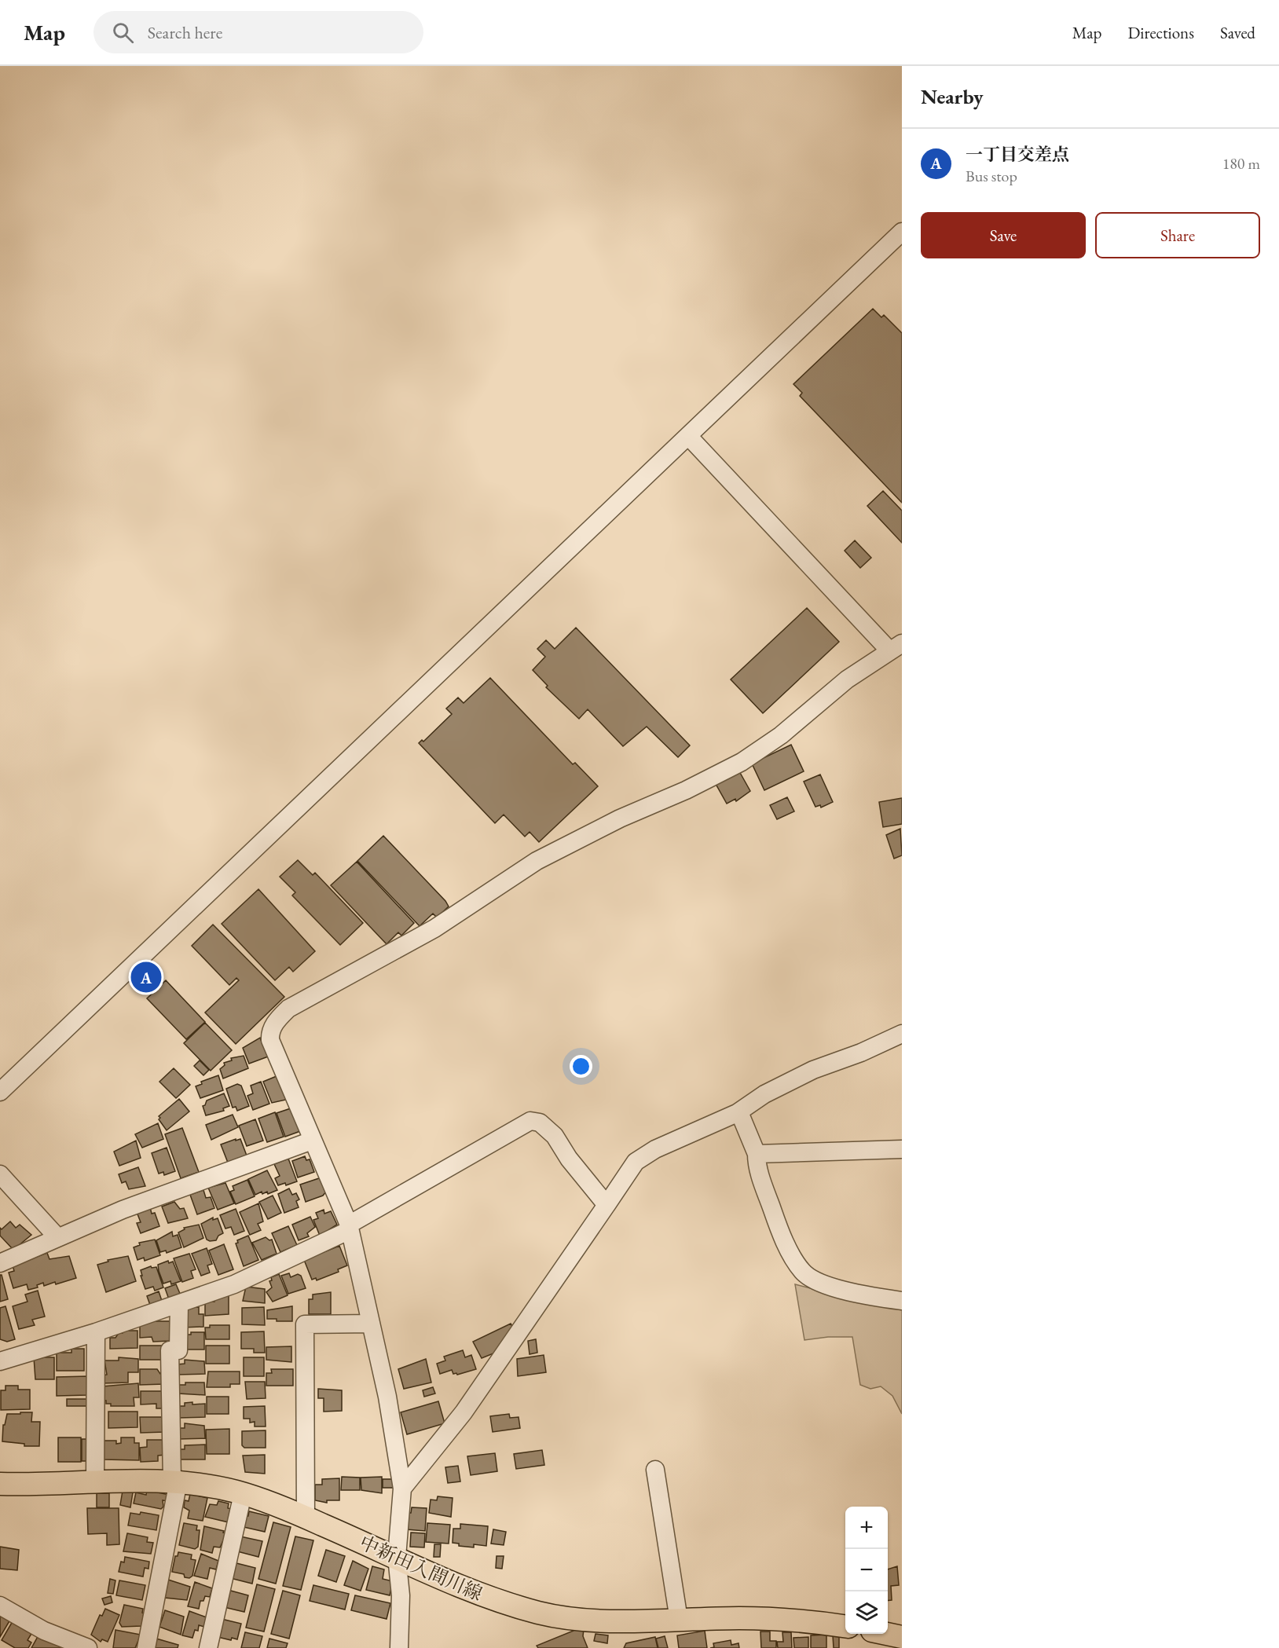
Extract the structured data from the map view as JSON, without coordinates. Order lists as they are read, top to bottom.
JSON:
{
  "streets": {
    "main road": ["中新田入間川線"]
  },
  "page": {
    "header": "Map",
    "search": "Search here",
    "nav": ["Map", "Directions", "Saved"],
    "heading": "Nearby",
    "list": [
      {
        "mark": "A",
        "name": "一丁目交差点",
        "note": "Bus stop",
        "value": "180 m"
      }
    ],
    "buttons": ["Save", "Share"],
    "pins": "A",
    "map_buttons": ["+", "−"]
  }
}
